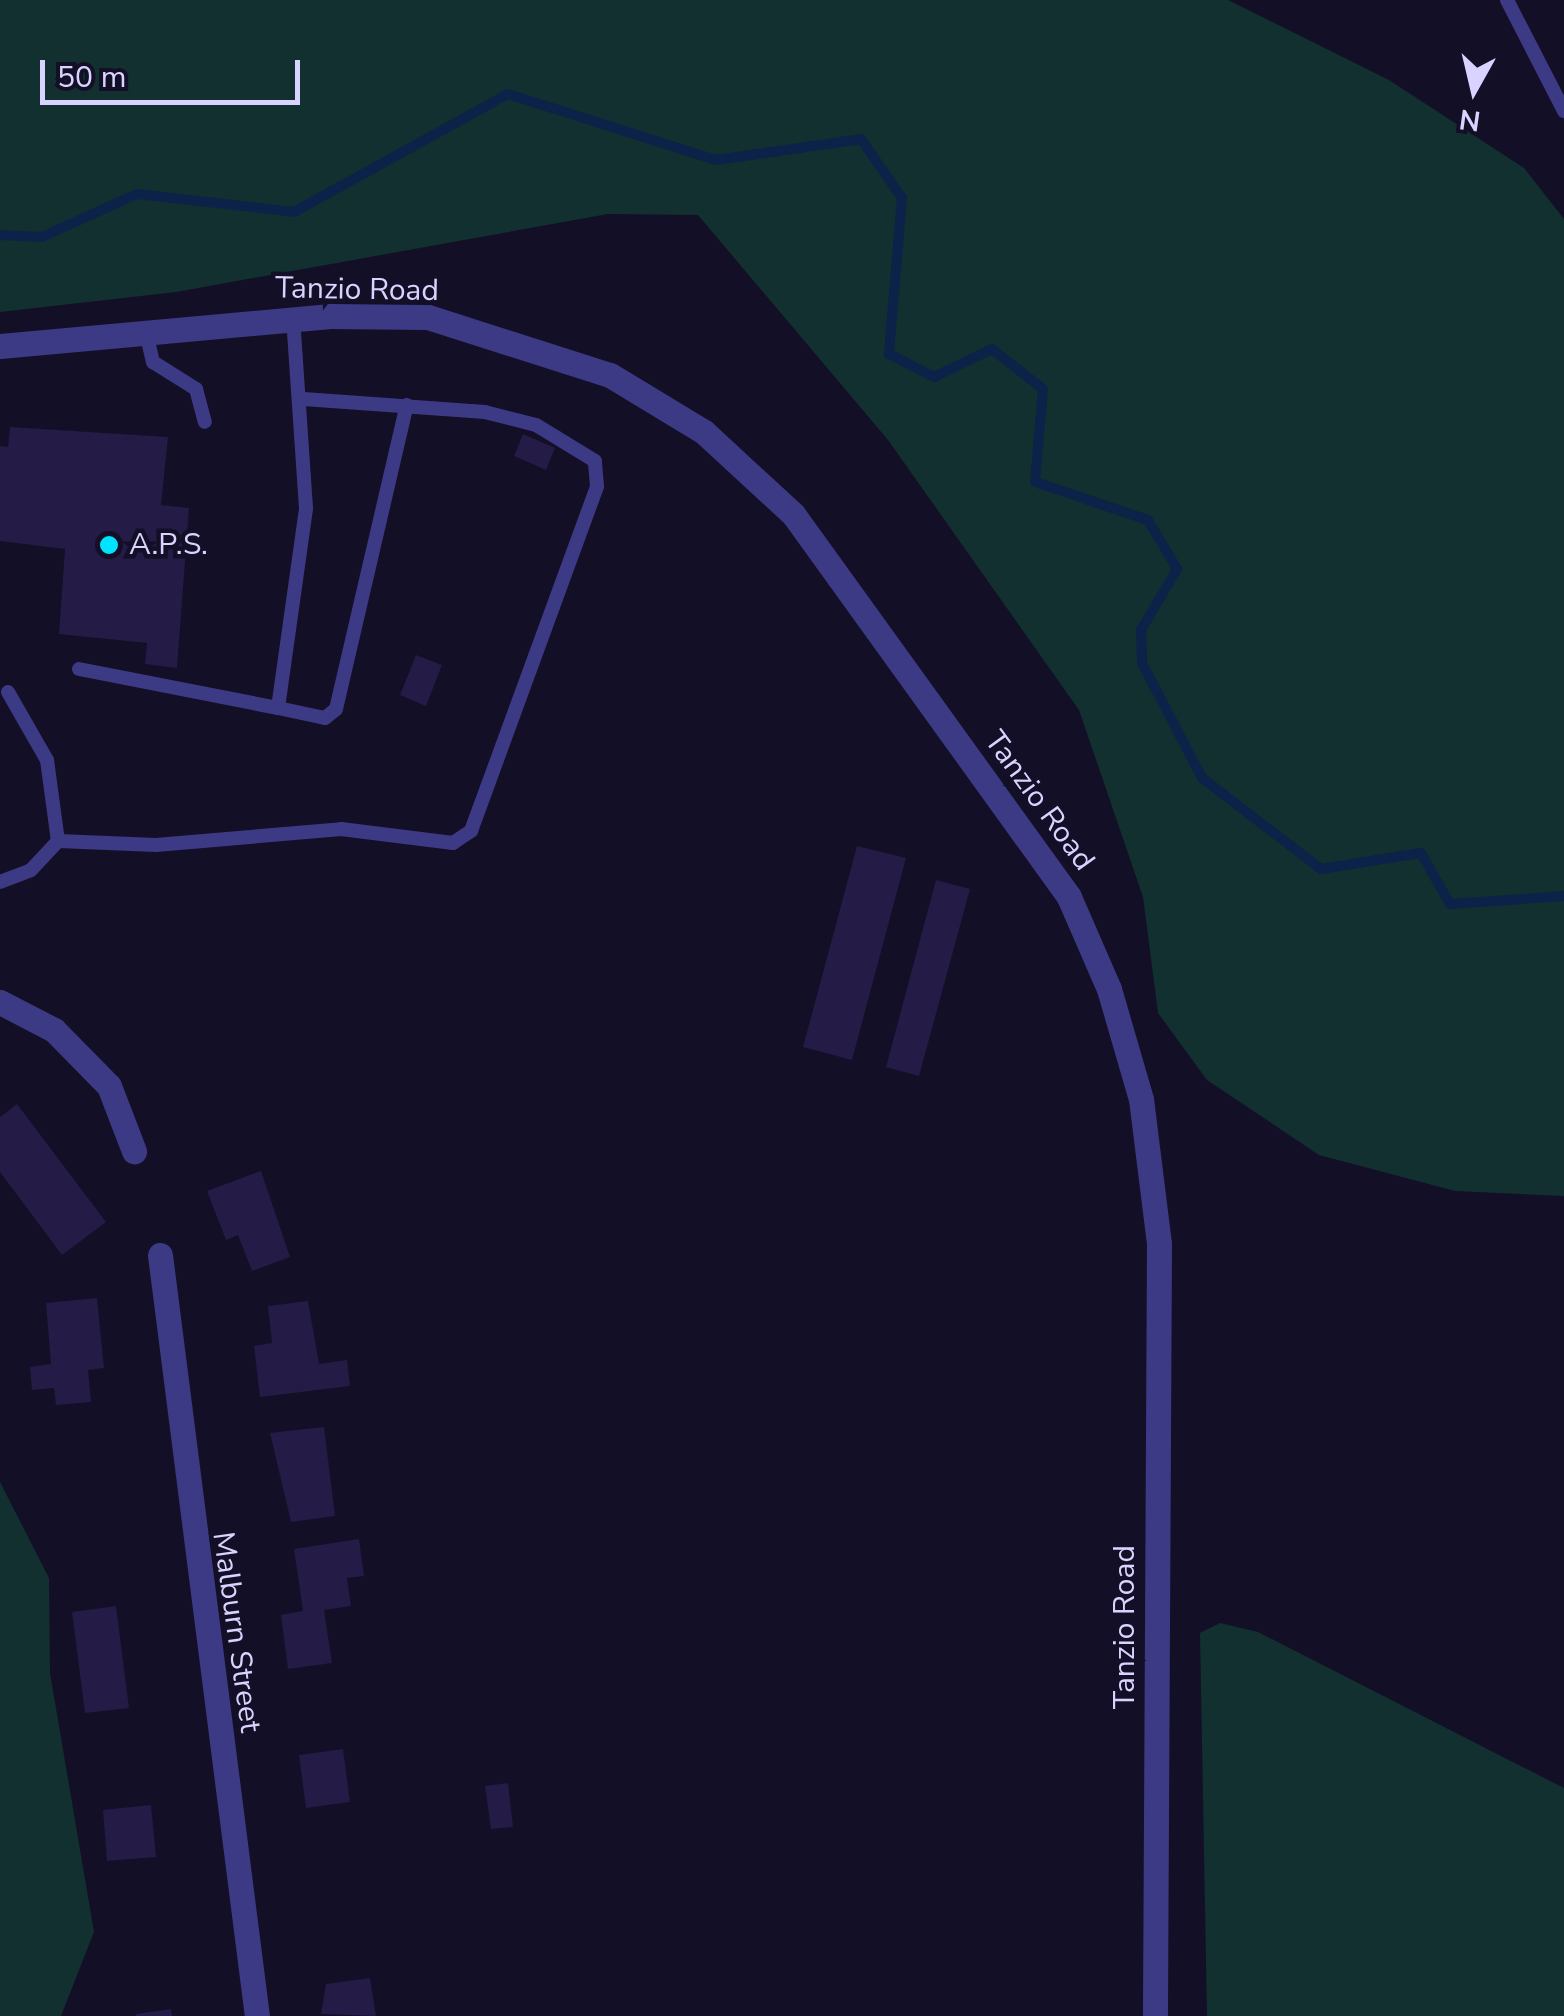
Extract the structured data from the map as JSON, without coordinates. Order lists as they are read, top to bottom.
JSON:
{
  "streets": {
    "street": ["Tanzio Road", "Malburn Street"]
  },
  "places": ["A.P.S."],
  "scale_bar": "50 m",
  "north": "bottom"
}
